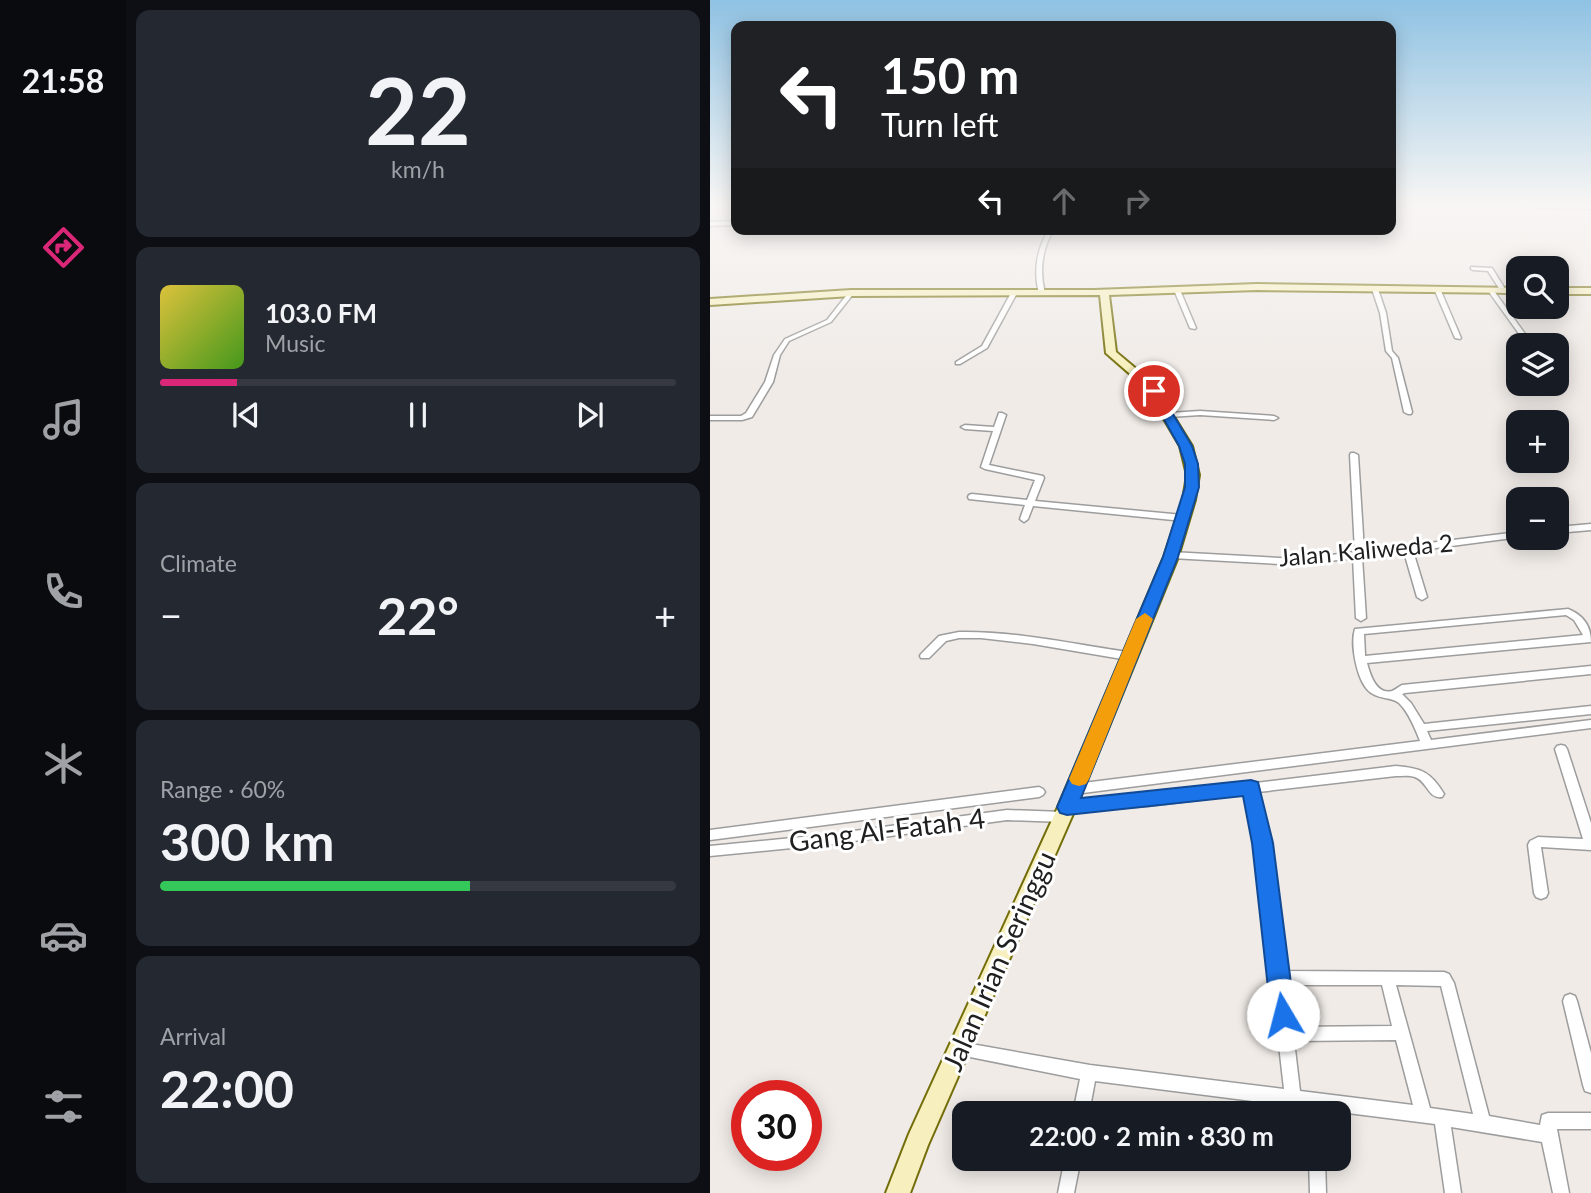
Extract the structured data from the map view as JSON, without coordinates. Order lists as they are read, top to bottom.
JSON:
{
  "streets": {
    "street": ["Jalan Kaliweda 2", "Gang Al-Fatah 4", "Jalan Irian Seringgu"]
  },
  "crossings": [
    ["Jalan Kaliweda 2", "Jalan Irian Seringgu"],
    ["Gang Al-Fatah 4", "Jalan Irian Seringgu"]
  ],
  "page": {
    "tabs": "21:58",
    "tile": [
      ["22", "km/h"],
      "Climate",
      ["Range · 60%", "300 km"],
      ["Arrival", "22:00"]
    ],
    "turn": ["150 m", "Turn left"],
    "map_buttons": ["+", "−"],
    "song": ["103.0 FM", "Music"],
    "heat": ["−", "22°", "+"],
    "limit": "30",
    "trip": "22:00 · 2 min · 830 m"
  }
}
